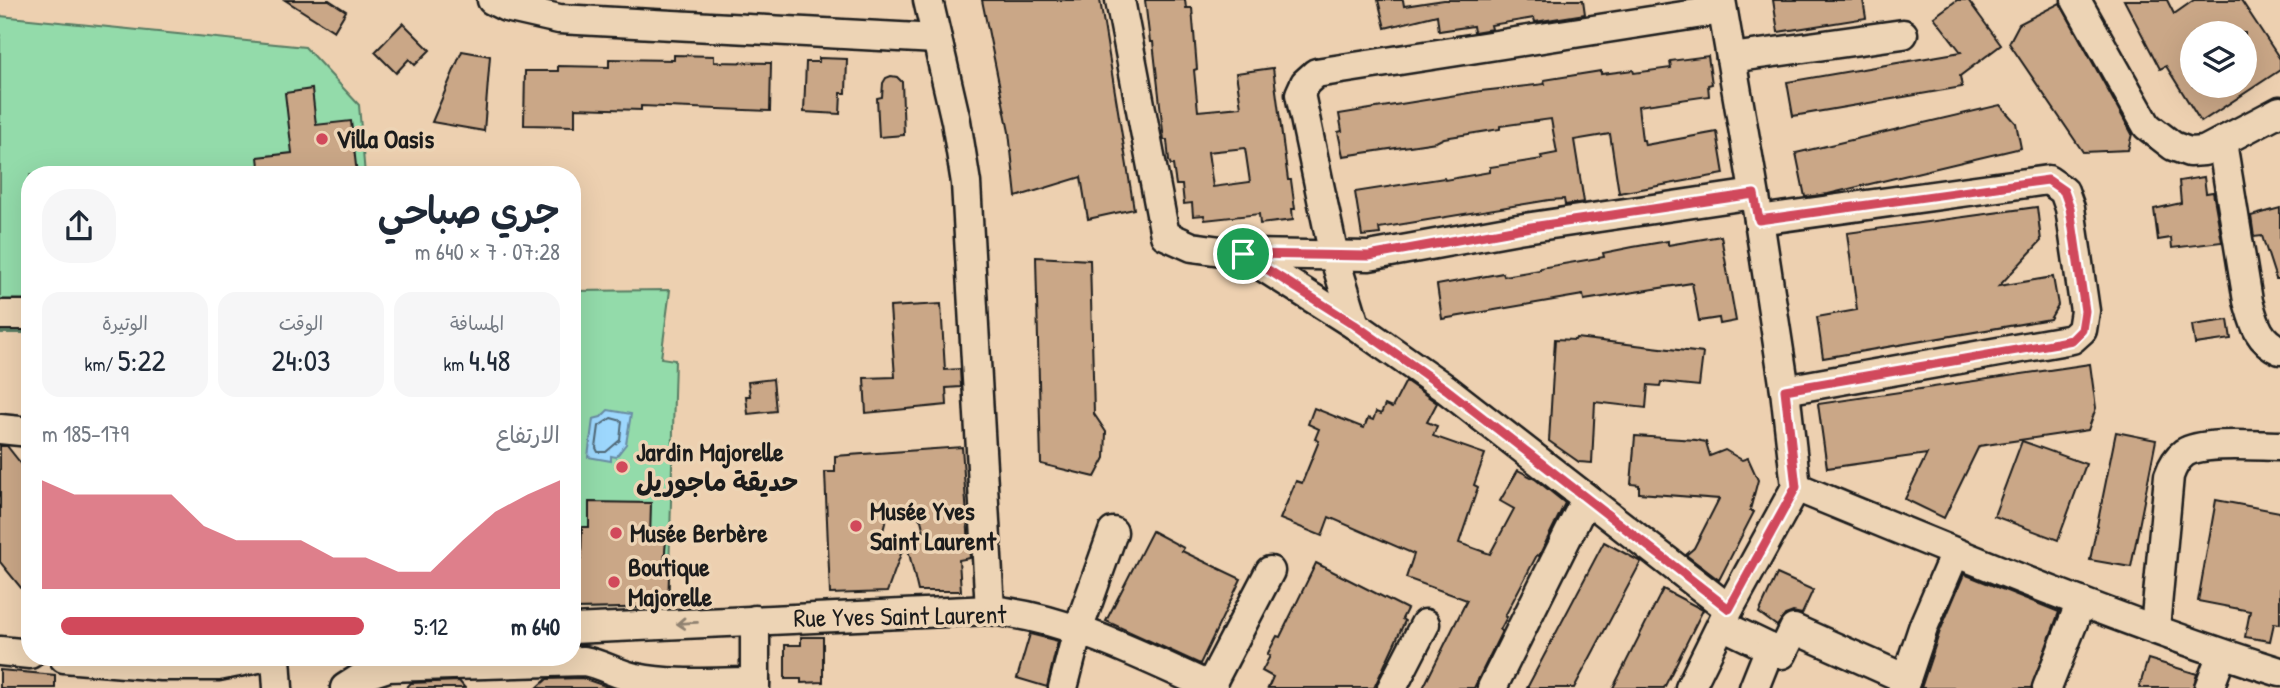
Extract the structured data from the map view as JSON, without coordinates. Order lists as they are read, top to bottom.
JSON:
{
  "streets": {
    "street": ["Rue Yves Saint Laurent"]
  },
  "places": [
    "Villa Oasis",
    "Jardin Majorelle حديقة ماجوريل",
    "Musée Yves Saint Laurent",
    "Musée Berbère",
    "Boutique Majorelle"
  ],
  "page": {
    "heading": ["جري صباحي", "07:28 · 7 × 640 m"],
    "stats": [
      ["المسافة", "4.48 km"],
      ["الوقت", "24:03"],
      ["الوتيرة", "5:22 /km"]
    ],
    "chart": ["الارتفاع", "179–185 m"],
    "list": [
      {
        "name": "640 m",
        "note": "5:12"
      }
    ]
  }
}
